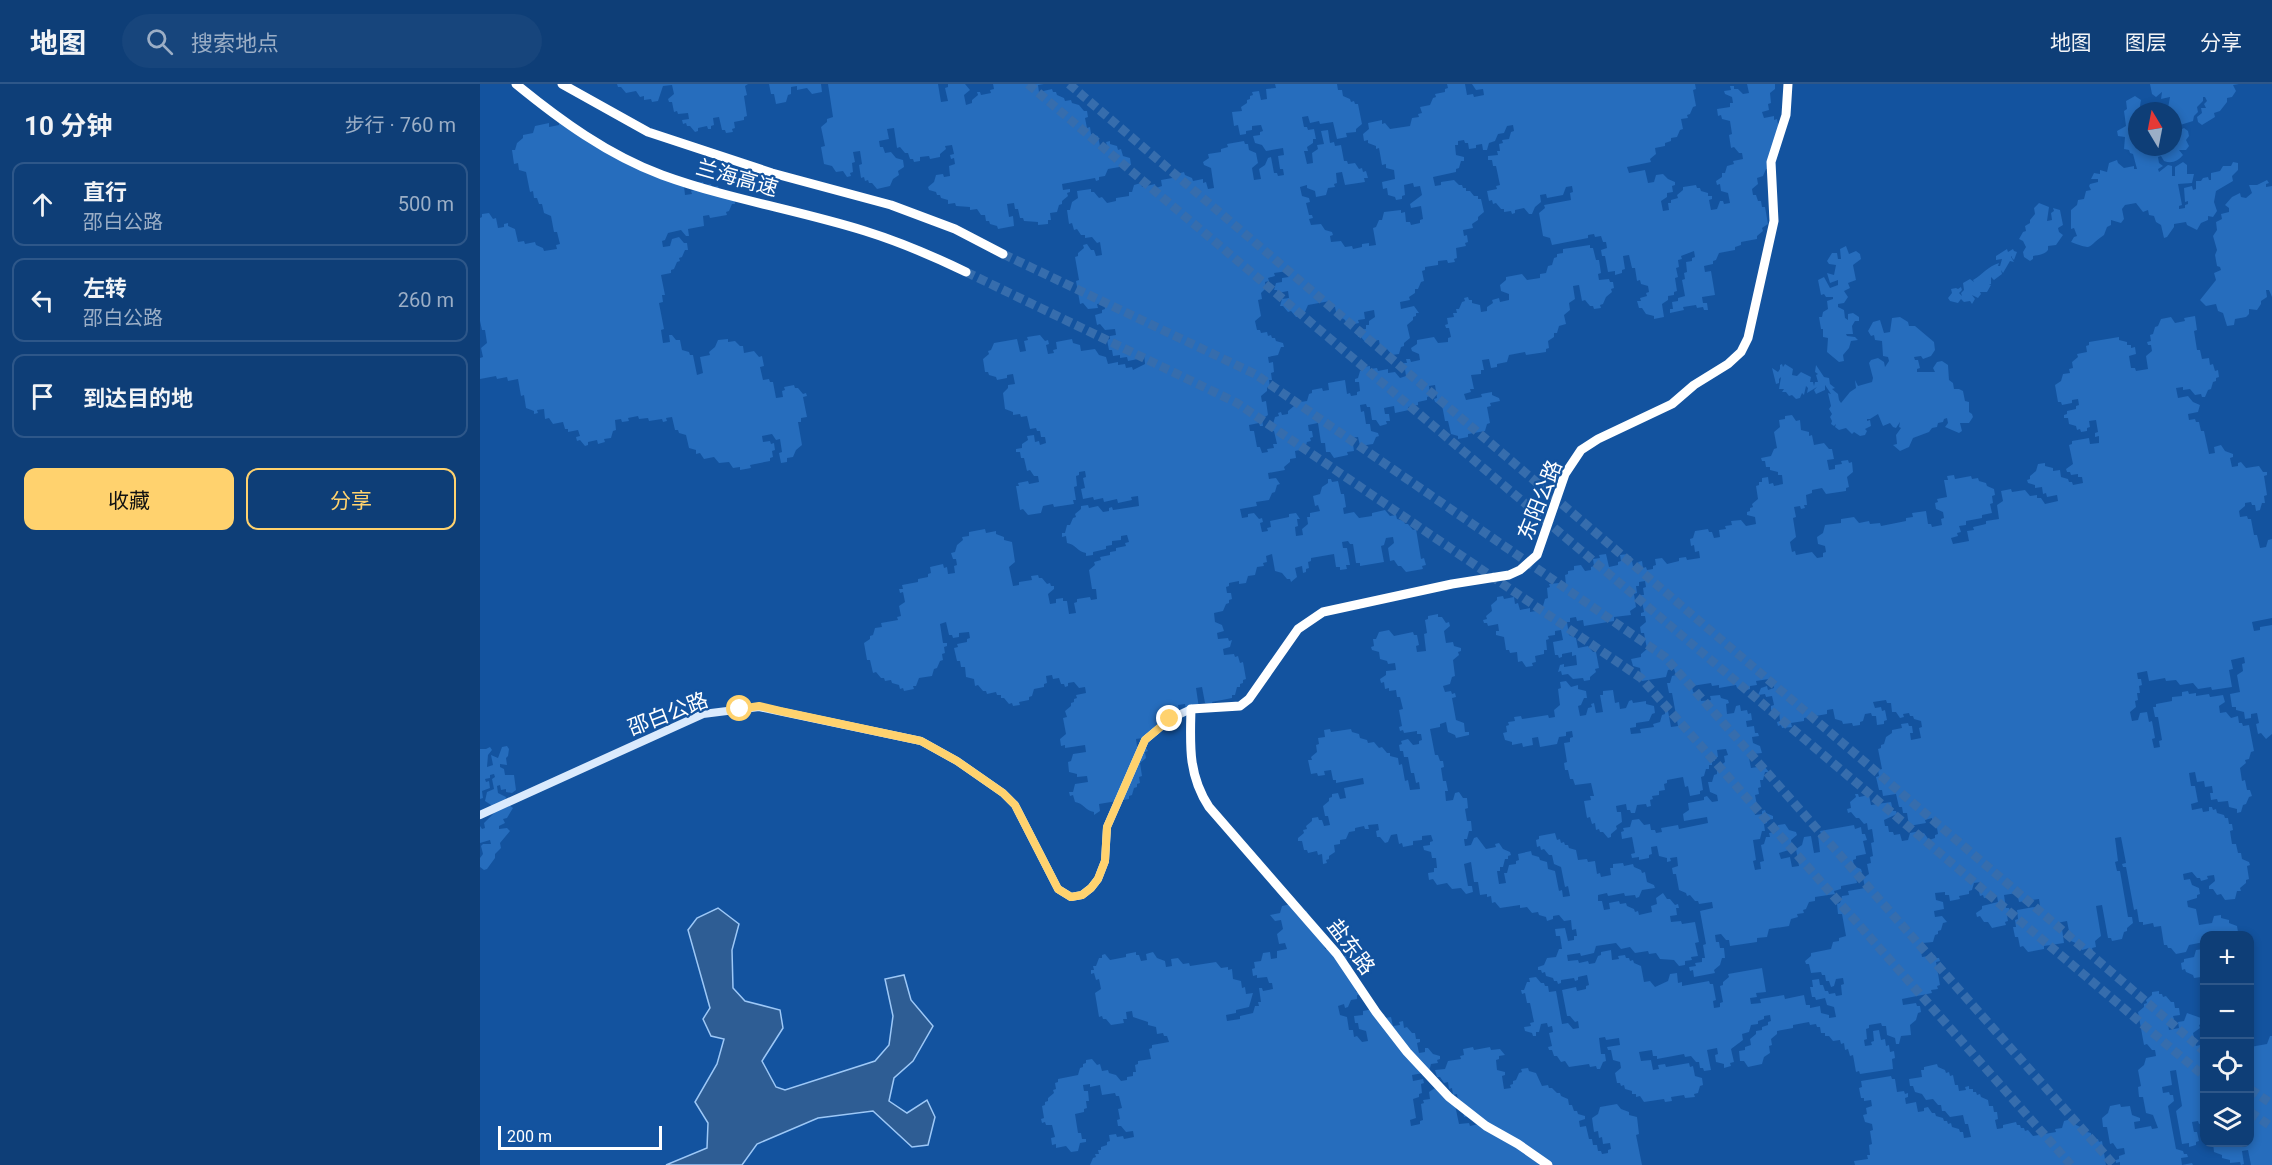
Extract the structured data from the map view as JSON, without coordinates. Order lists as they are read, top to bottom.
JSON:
{
  "streets": {
    "highway": ["兰海高速", "东阳公路", "盐东路"],
    "street": ["邵白公路"]
  },
  "crossings": [
    ["东阳公路", "邵白公路"],
    ["东阳公路", "盐东路"],
    ["邵白公路", "盐东路"]
  ],
  "scale_bar": "200 m",
  "north": "top",
  "page": {
    "header": "地图",
    "search": "搜索地点",
    "nav": ["地图", "图层", "分享"],
    "heading": ["10 分钟", "步行 · 760 m"],
    "list": [
      ["直行", "邵白公路", "500 m"],
      ["左转", "邵白公路", "260 m"],
      "到达目的地"
    ],
    "buttons": ["收藏", "分享"],
    "map_buttons": ["+", "−"],
    "scale": "200 m"
  }
}
